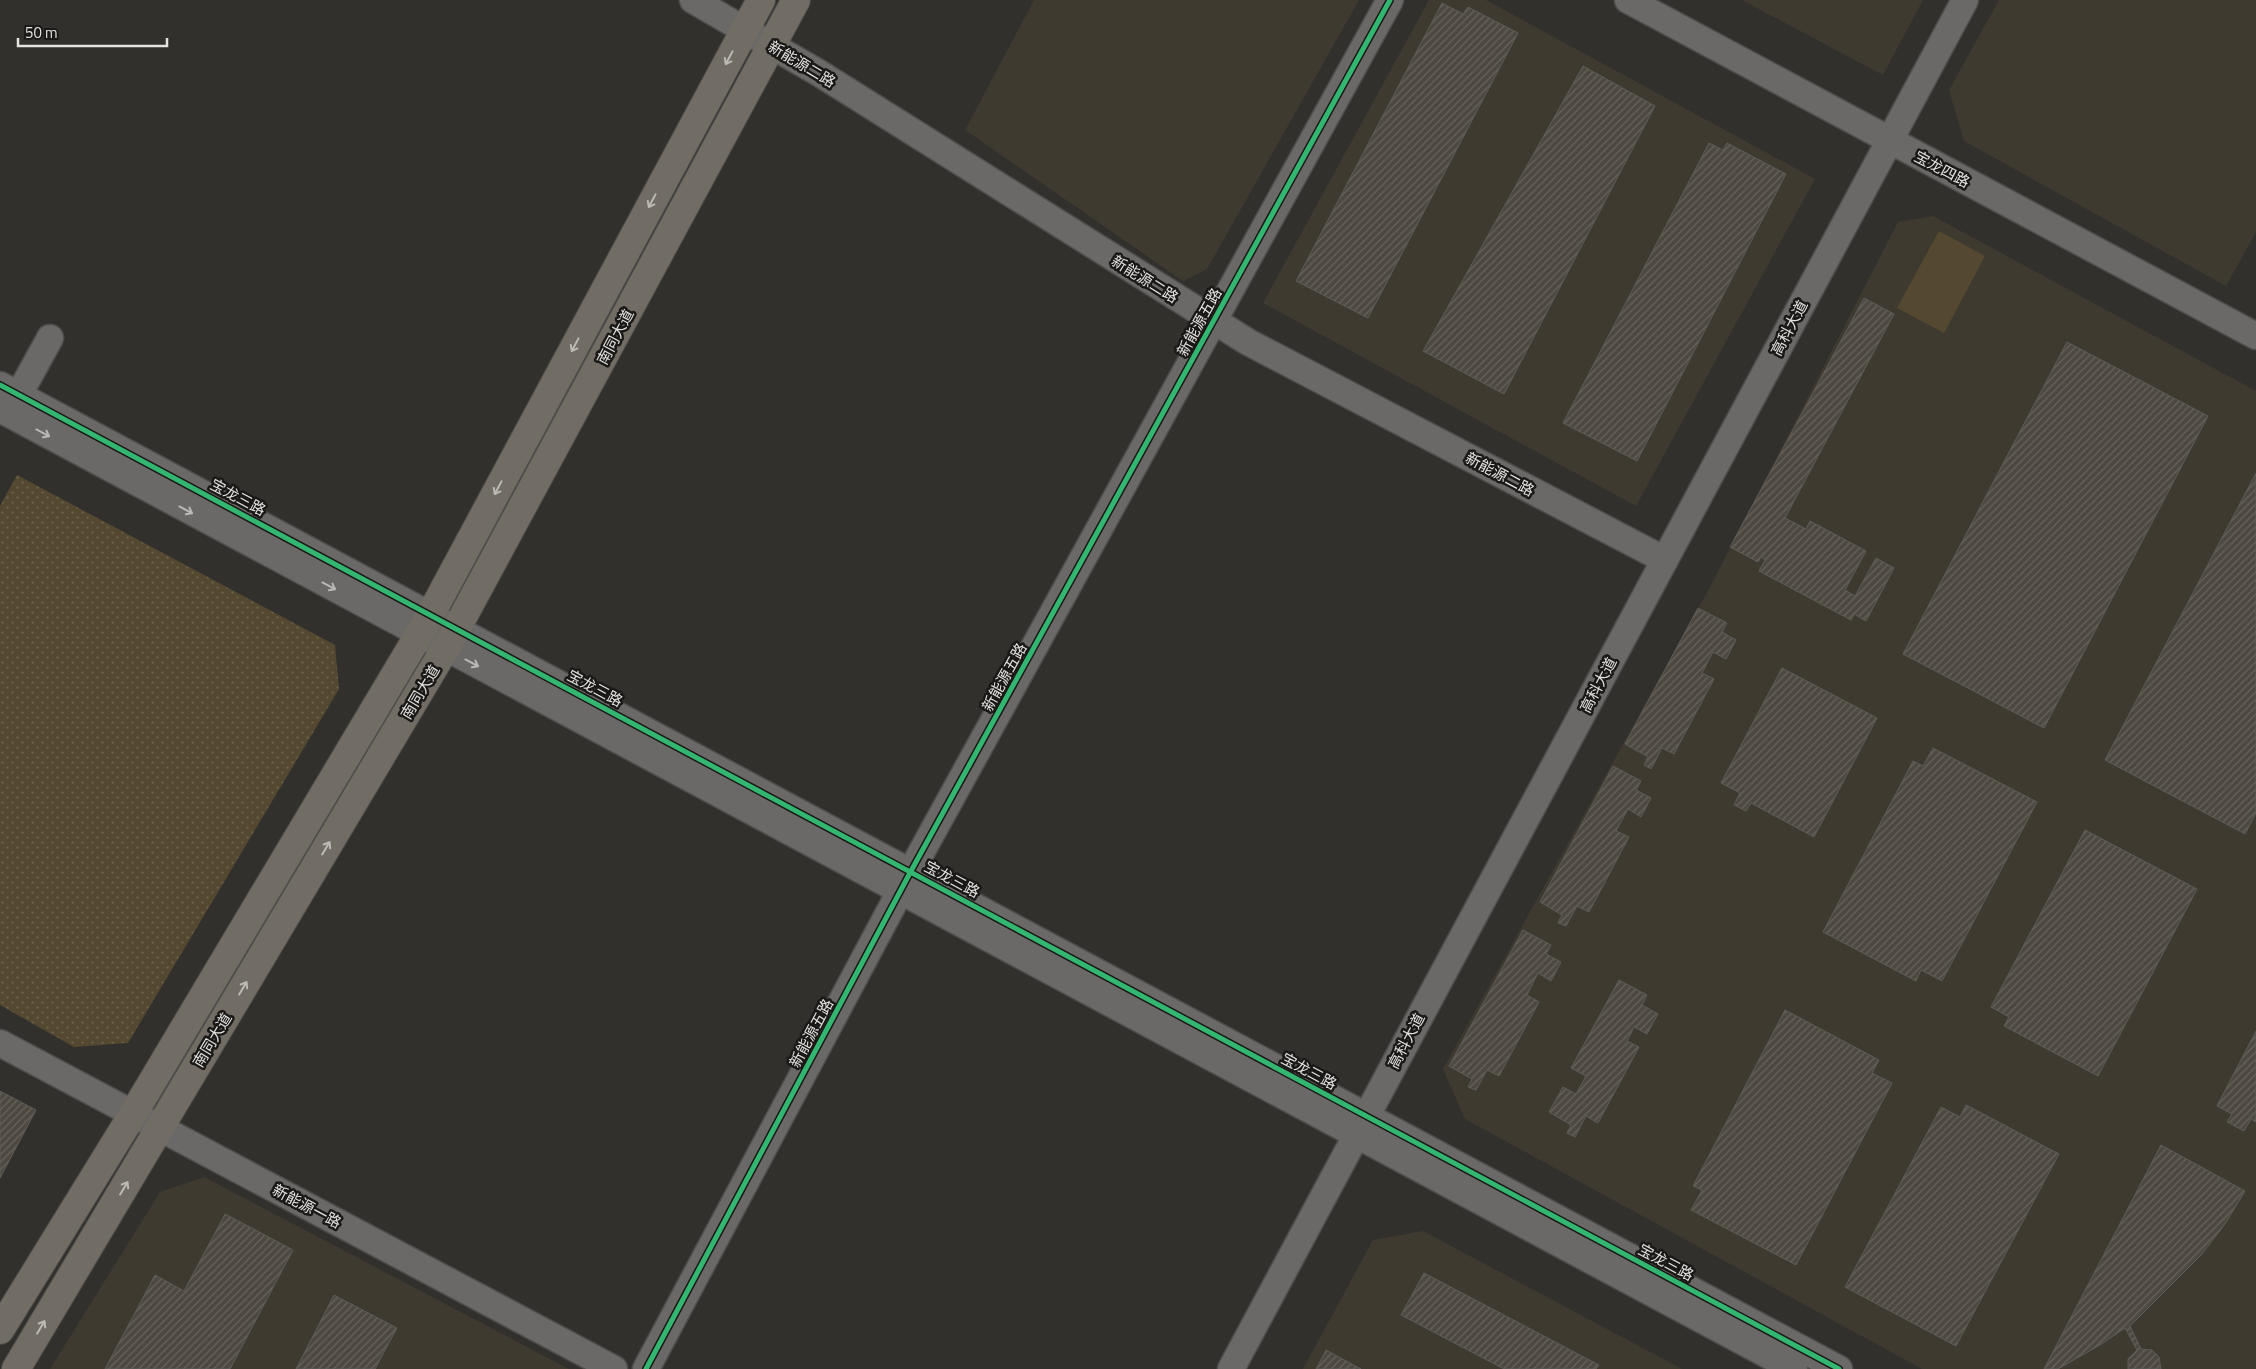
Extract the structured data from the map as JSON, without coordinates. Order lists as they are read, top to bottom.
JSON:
{
  "streets": {
    "main road": ["南同大道"],
    "street": [
      "新能源二路",
      "宝龙四路",
      "新能源五路",
      "高科大道",
      "宝龙三路",
      "新能源一路"
    ]
  },
  "crossings": [
    ["新能源二路", "新能源五路"],
    ["新能源二路", "高科大道"],
    ["新能源二路", "南同大道"],
    ["宝龙四路", "高科大道"],
    ["新能源五路", "宝龙三路"],
    ["高科大道", "宝龙三路"],
    ["南同大道", "宝龙三路"],
    ["南同大道", "新能源一路"]
  ],
  "scale_bar": "50 m"
}
